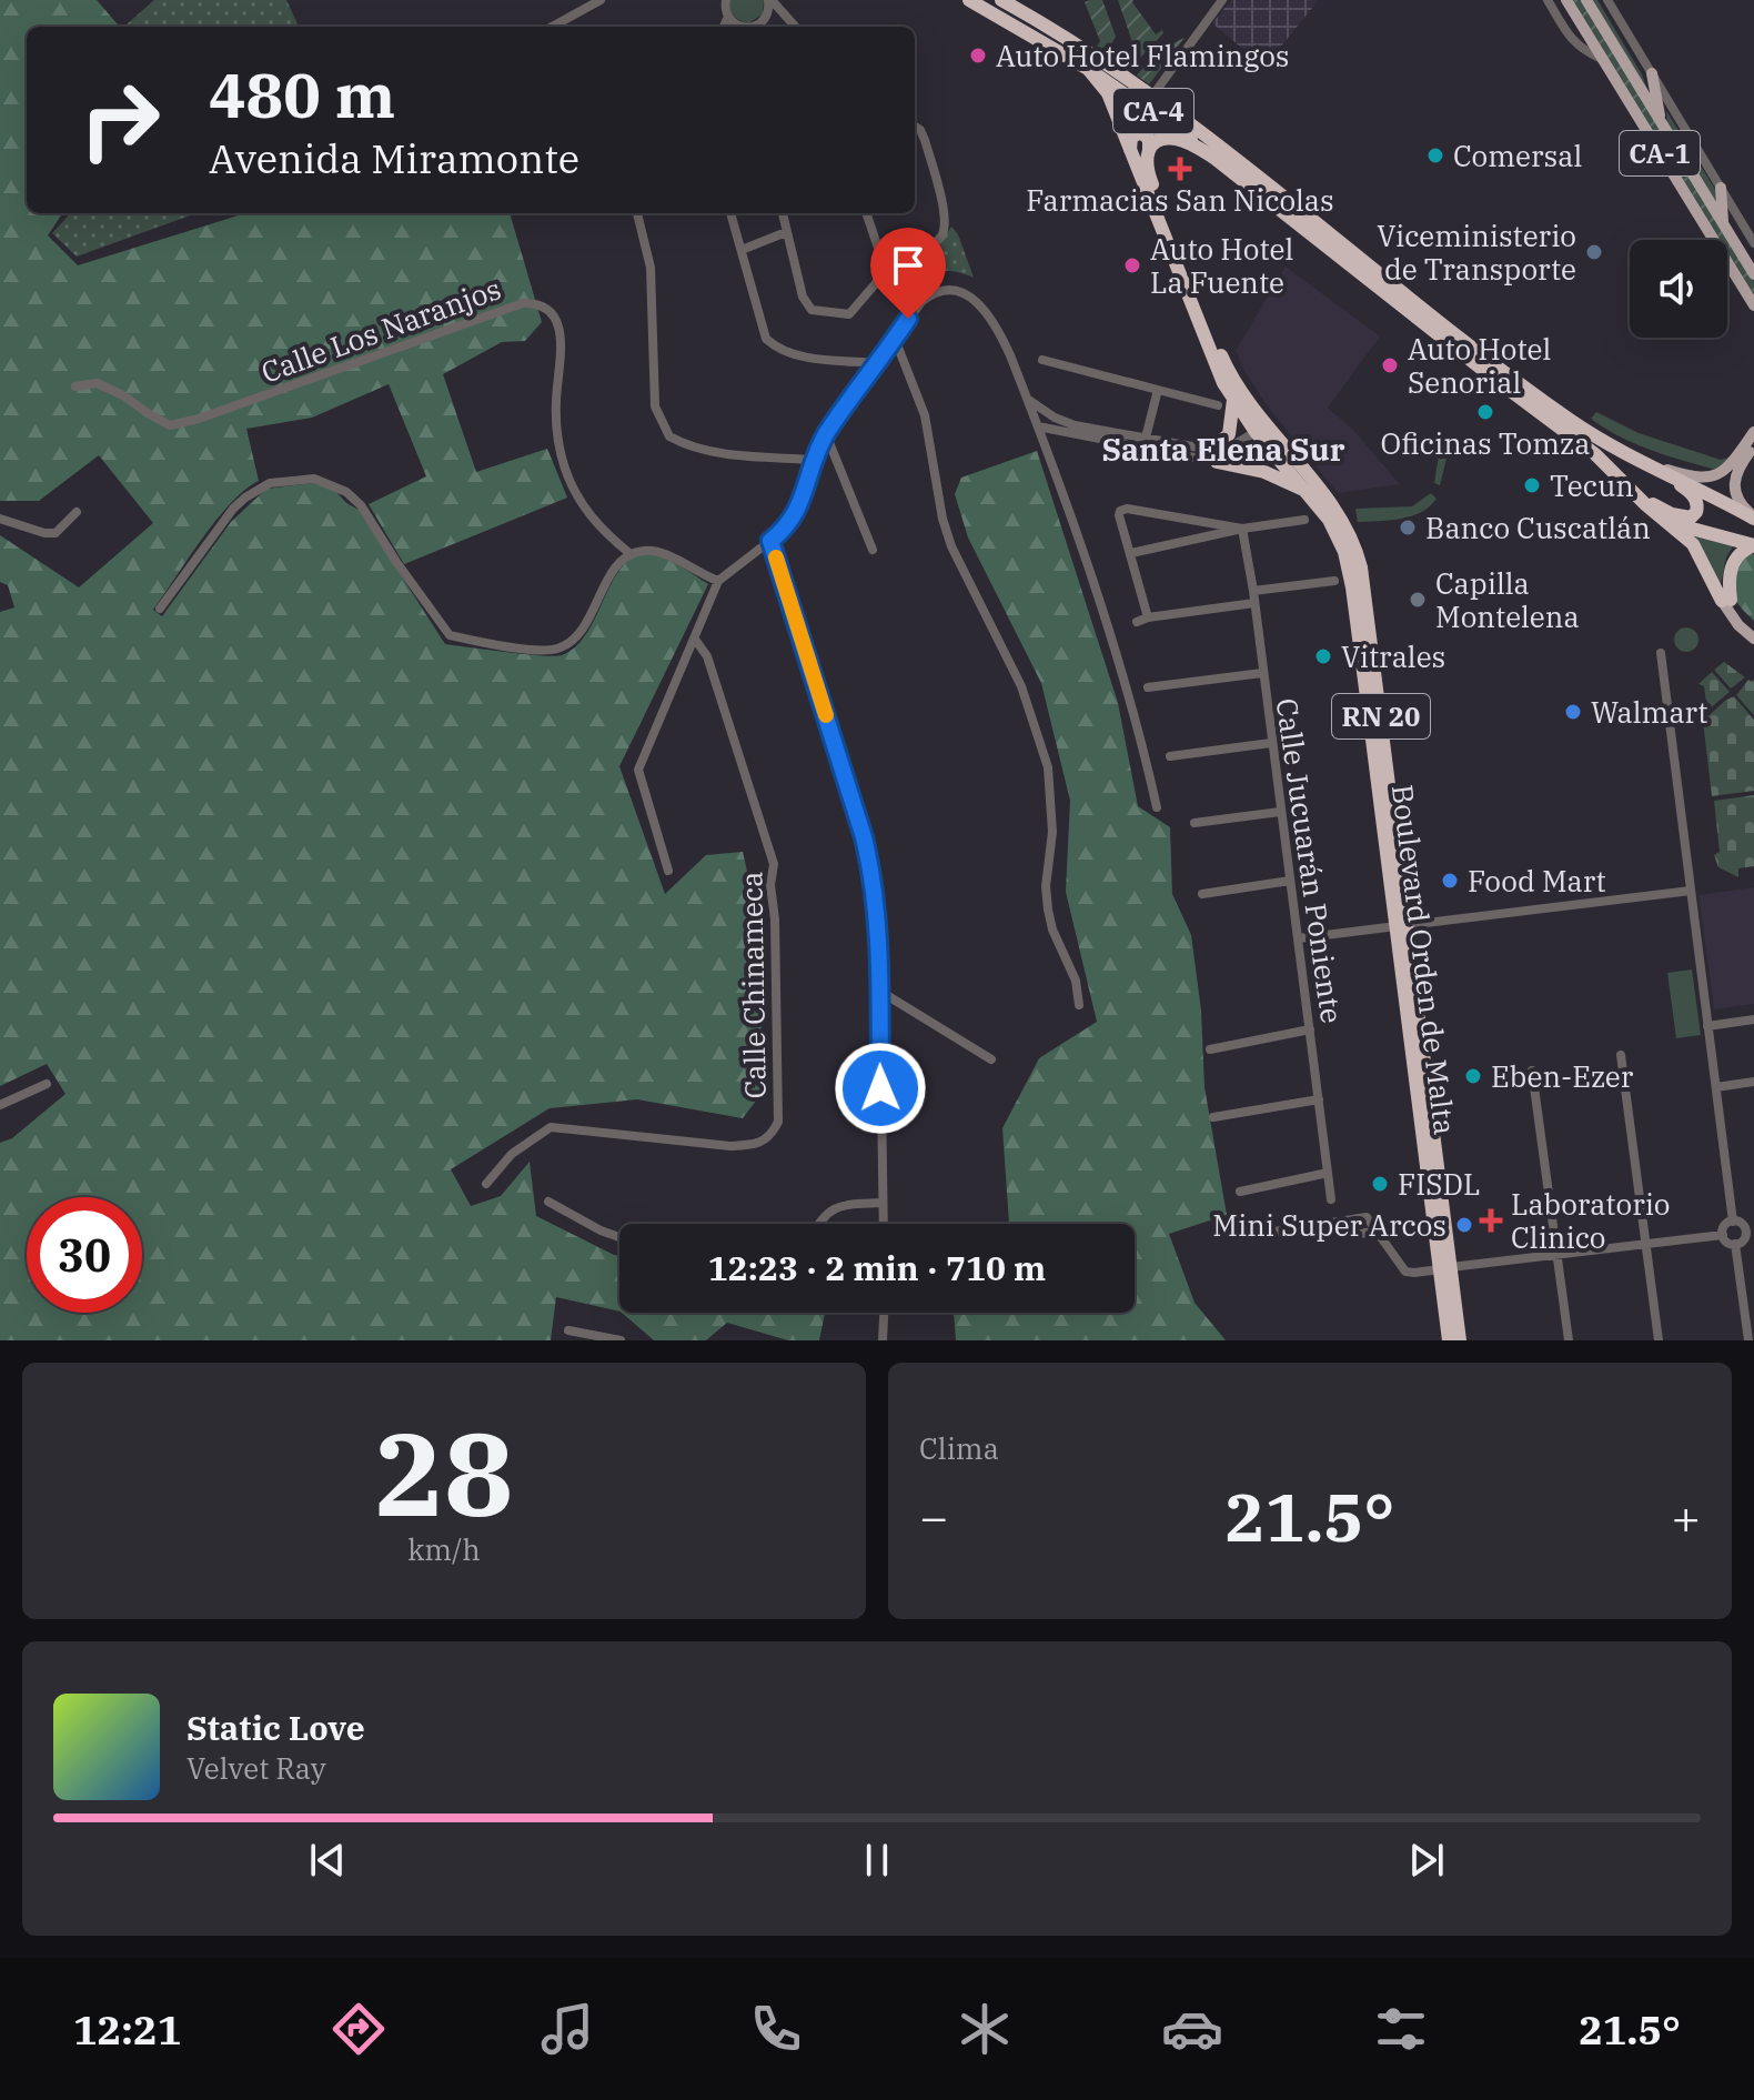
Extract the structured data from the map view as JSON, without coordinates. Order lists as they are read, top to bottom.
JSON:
{
  "streets": {
    "highway": ["CA-4", "RN 20", "Boulevard Orden de Malta"],
    "main road": ["CA-1"],
    "street": ["Calle Los Naranjos", "Calle Jucuarán Poniente", "Calle Chinameca"]
  },
  "crossings": [
    ["CA-4", "Boulevard Orden de Malta"]
  ],
  "districts": ["Santa Elena Sur"],
  "places": {
    "other": [
      "Auto Hotel Flamingos",
      "Comersal",
      "Viceministerio de Transporte",
      "Auto Hotel La Fuente",
      "Auto Hotel Senorial",
      "Oficinas Tomza",
      "Tecun",
      "Banco Cuscatlán",
      "Capilla Montelena",
      "Vitrales",
      "Walmart",
      "Food Mart",
      "Eben-Ezer",
      "FISDL",
      "Mini Super Arcos"
    ],
    "health": ["Farmacias San Nicolas", "Laboratorio Clinico"]
  },
  "page": {
    "turn": ["480 m", "Avenida Miramonte"],
    "limit": "30",
    "trip": "12:23 · 2 min · 710 m",
    "tile": [
      ["28", "km/h"],
      "Clima"
    ],
    "heat": ["−", "21.5°", "+"],
    "song": ["Static Love", "Velvet Ray"],
    "tabs": ["12:21", "21.5°"]
  }
}
